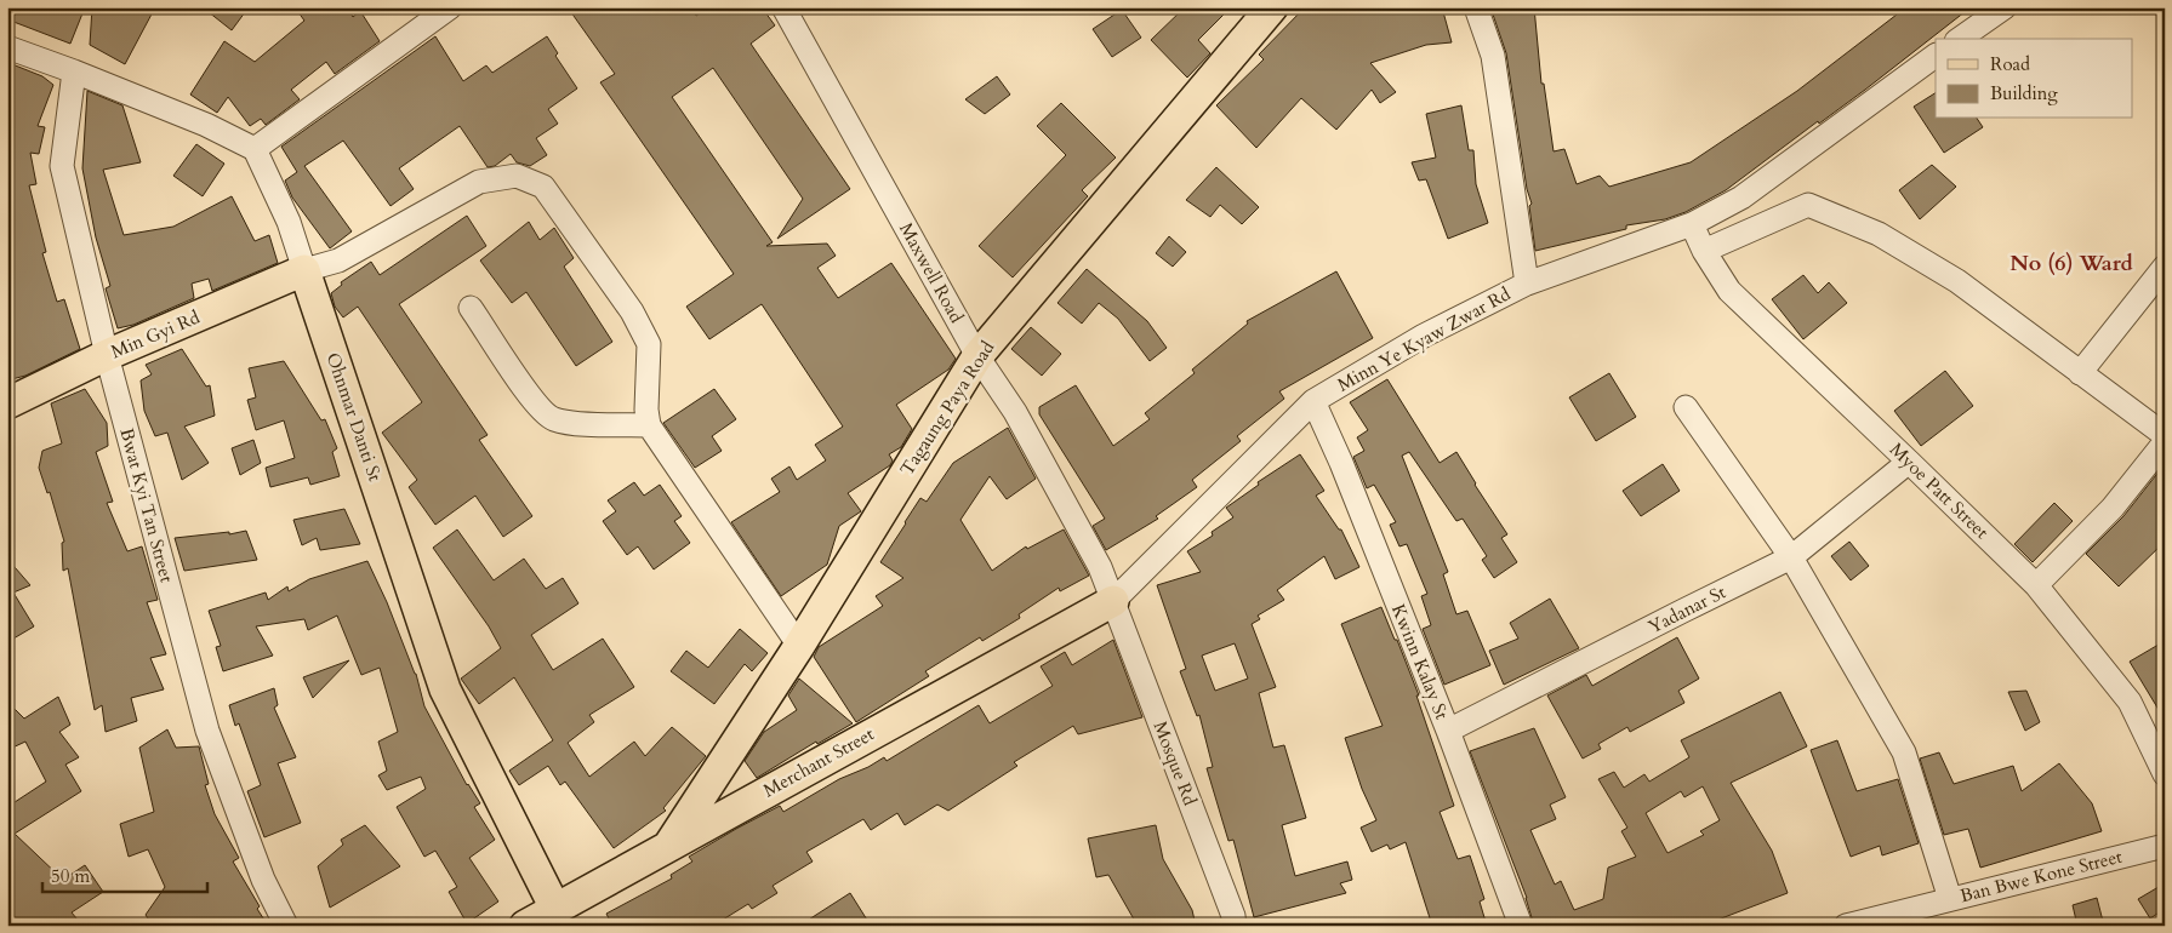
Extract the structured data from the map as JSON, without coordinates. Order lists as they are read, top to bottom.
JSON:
{
  "streets": {
    "main road": [
      "Min Gyi Rd",
      "Tagaung Paya Road",
      "Ohnmar Danti St",
      "Merchant Street"
    ],
    "street": [
      "Maxwell Road",
      "Minn Ye Kyaw Zwar Rd",
      "Myoe Patt Street",
      "Bwat Kyi Tan Street",
      "Yadanar St",
      "Kwinn Kalay St",
      "Mosque Rd",
      "Ban Bwe Kone Street"
    ]
  },
  "crossings": [
    ["Maxwell Road", "Minn Ye Kyaw Zwar Rd"],
    ["Maxwell Road", "Tagaung Paya Road"],
    ["Maxwell Road", "Merchant Street"],
    ["Maxwell Road", "Mosque Rd"],
    ["Min Gyi Rd", "Ohnmar Danti St"],
    ["Min Gyi Rd", "Bwat Kyi Tan Street"],
    ["Minn Ye Kyaw Zwar Rd", "Myoe Patt Street"],
    ["Minn Ye Kyaw Zwar Rd", "Kwinn Kalay St"],
    ["Minn Ye Kyaw Zwar Rd", "Merchant Street"],
    ["Minn Ye Kyaw Zwar Rd", "Mosque Rd"],
    ["Tagaung Paya Road", "Merchant Street"],
    ["Ohnmar Danti St", "Merchant Street"],
    ["Myoe Patt Street", "Yadanar St"],
    ["Yadanar St", "Kwinn Kalay St"],
    ["Merchant Street", "Mosque Rd"]
  ],
  "districts": ["No (6) Ward"],
  "legend": ["Road", "Building"],
  "scale_bar": "50 m"
}
